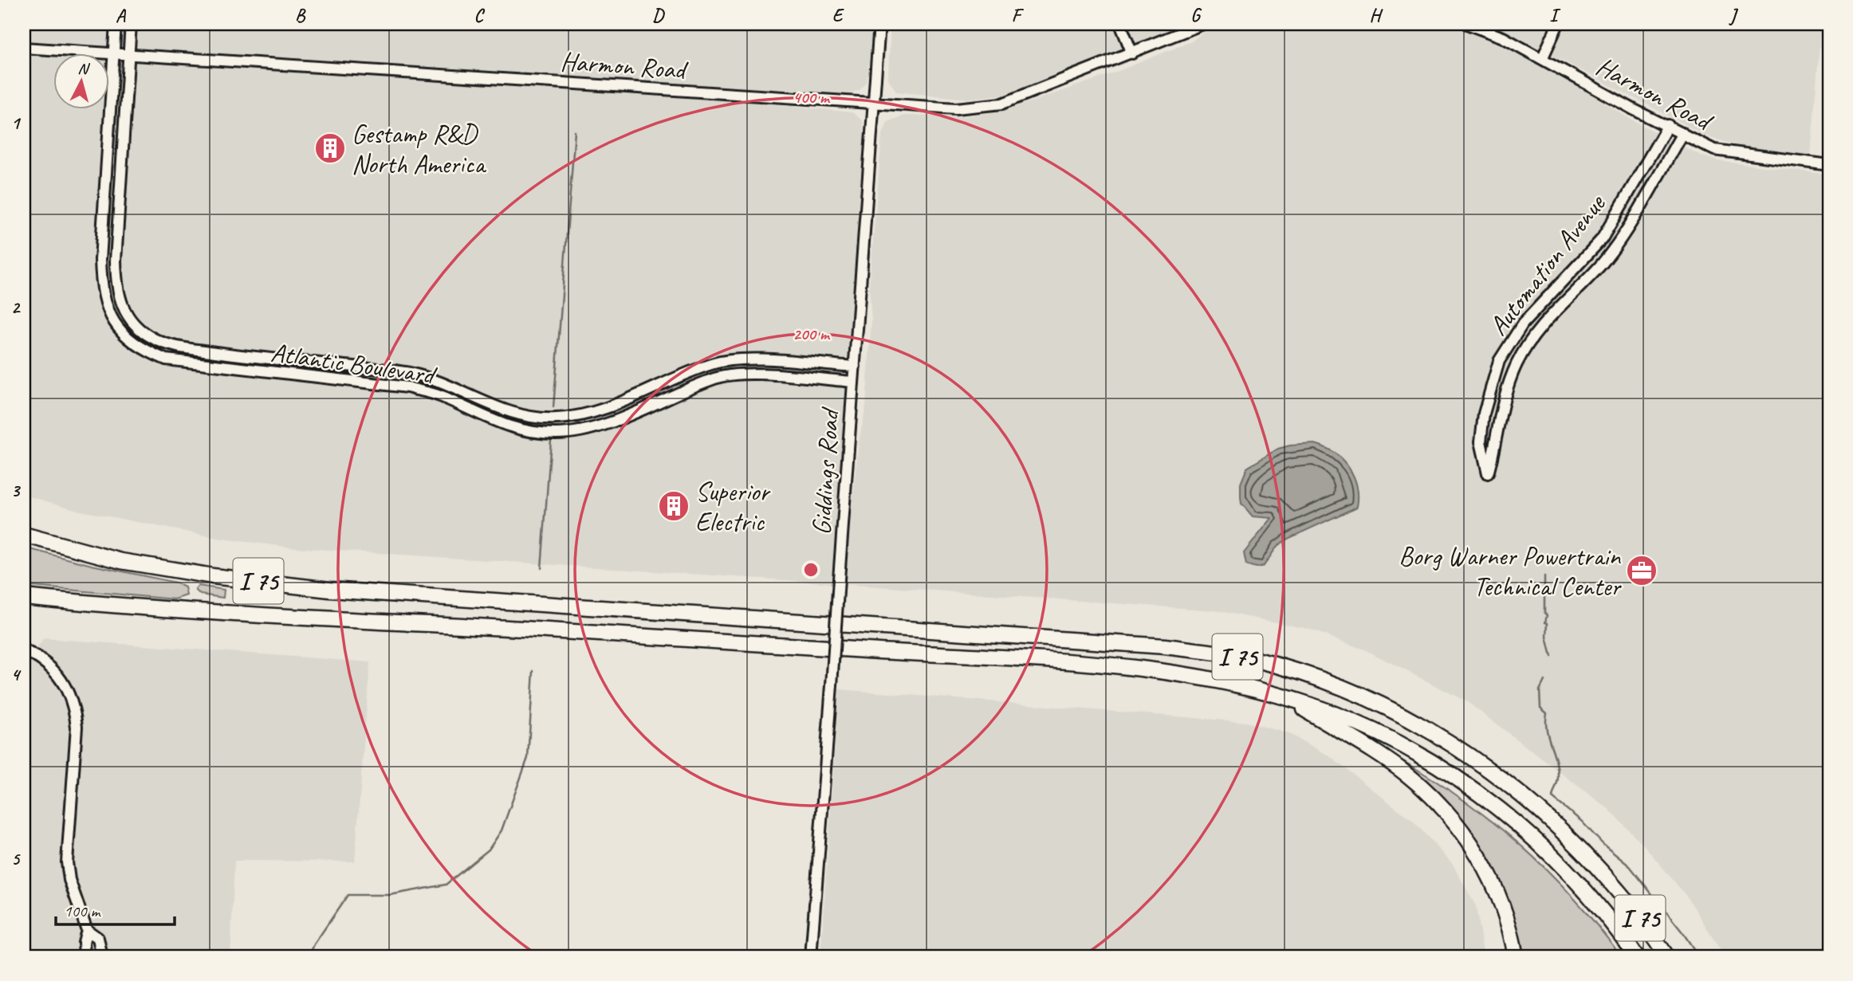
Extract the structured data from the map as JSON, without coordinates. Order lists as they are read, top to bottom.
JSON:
{
  "streets": {
    "highway": ["I 75"],
    "street": [
      "Harmon Road",
      "Automation Avenue",
      "Atlantic Boulevard",
      "Giddings Road"
    ]
  },
  "crossings": [
    ["Harmon Road", "Automation Avenue"],
    ["Harmon Road", "Atlantic Boulevard"],
    ["Harmon Road", "Giddings Road"],
    ["Atlantic Boulevard", "Giddings Road"]
  ],
  "places": {
    "building": ["Gestamp R&D North America", "Superior Electric"],
    "office": ["Borg Warner Powertrain Technical Center"]
  },
  "scale_bar": "100 m",
  "north": "top",
  "grid": {
    "columns": [
      "A",
      "B",
      "C",
      "D",
      "E",
      "F",
      "G",
      "H",
      "I",
      "J"
    ],
    "rows": [
      "1",
      "2",
      "3",
      "4",
      "5"
    ]
  },
  "rings": ["400 m", "200 m"]
}
